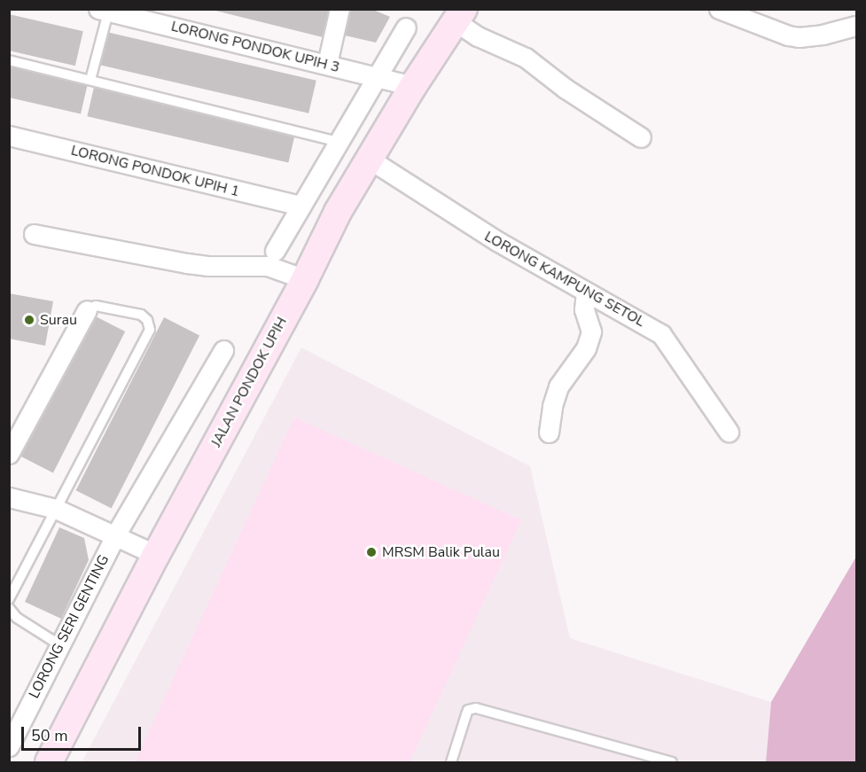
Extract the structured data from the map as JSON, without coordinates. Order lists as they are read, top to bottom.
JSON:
{
  "streets": {
    "main road": ["JALAN PONDOK UPIH"],
    "street": [
      "LORONG PONDOK UPIH 3",
      "LORONG PONDOK UPIH 1",
      "LORONG KAMPUNG SETOL",
      "LORONG SERI GENTING"
    ]
  },
  "crossings": [
    ["LORONG PONDOK UPIH 3", "JALAN PONDOK UPIH"],
    ["LORONG KAMPUNG SETOL", "JALAN PONDOK UPIH"]
  ],
  "places": ["Surau", "MRSM Balik Pulau"],
  "scale_bar": "50 m"
}
